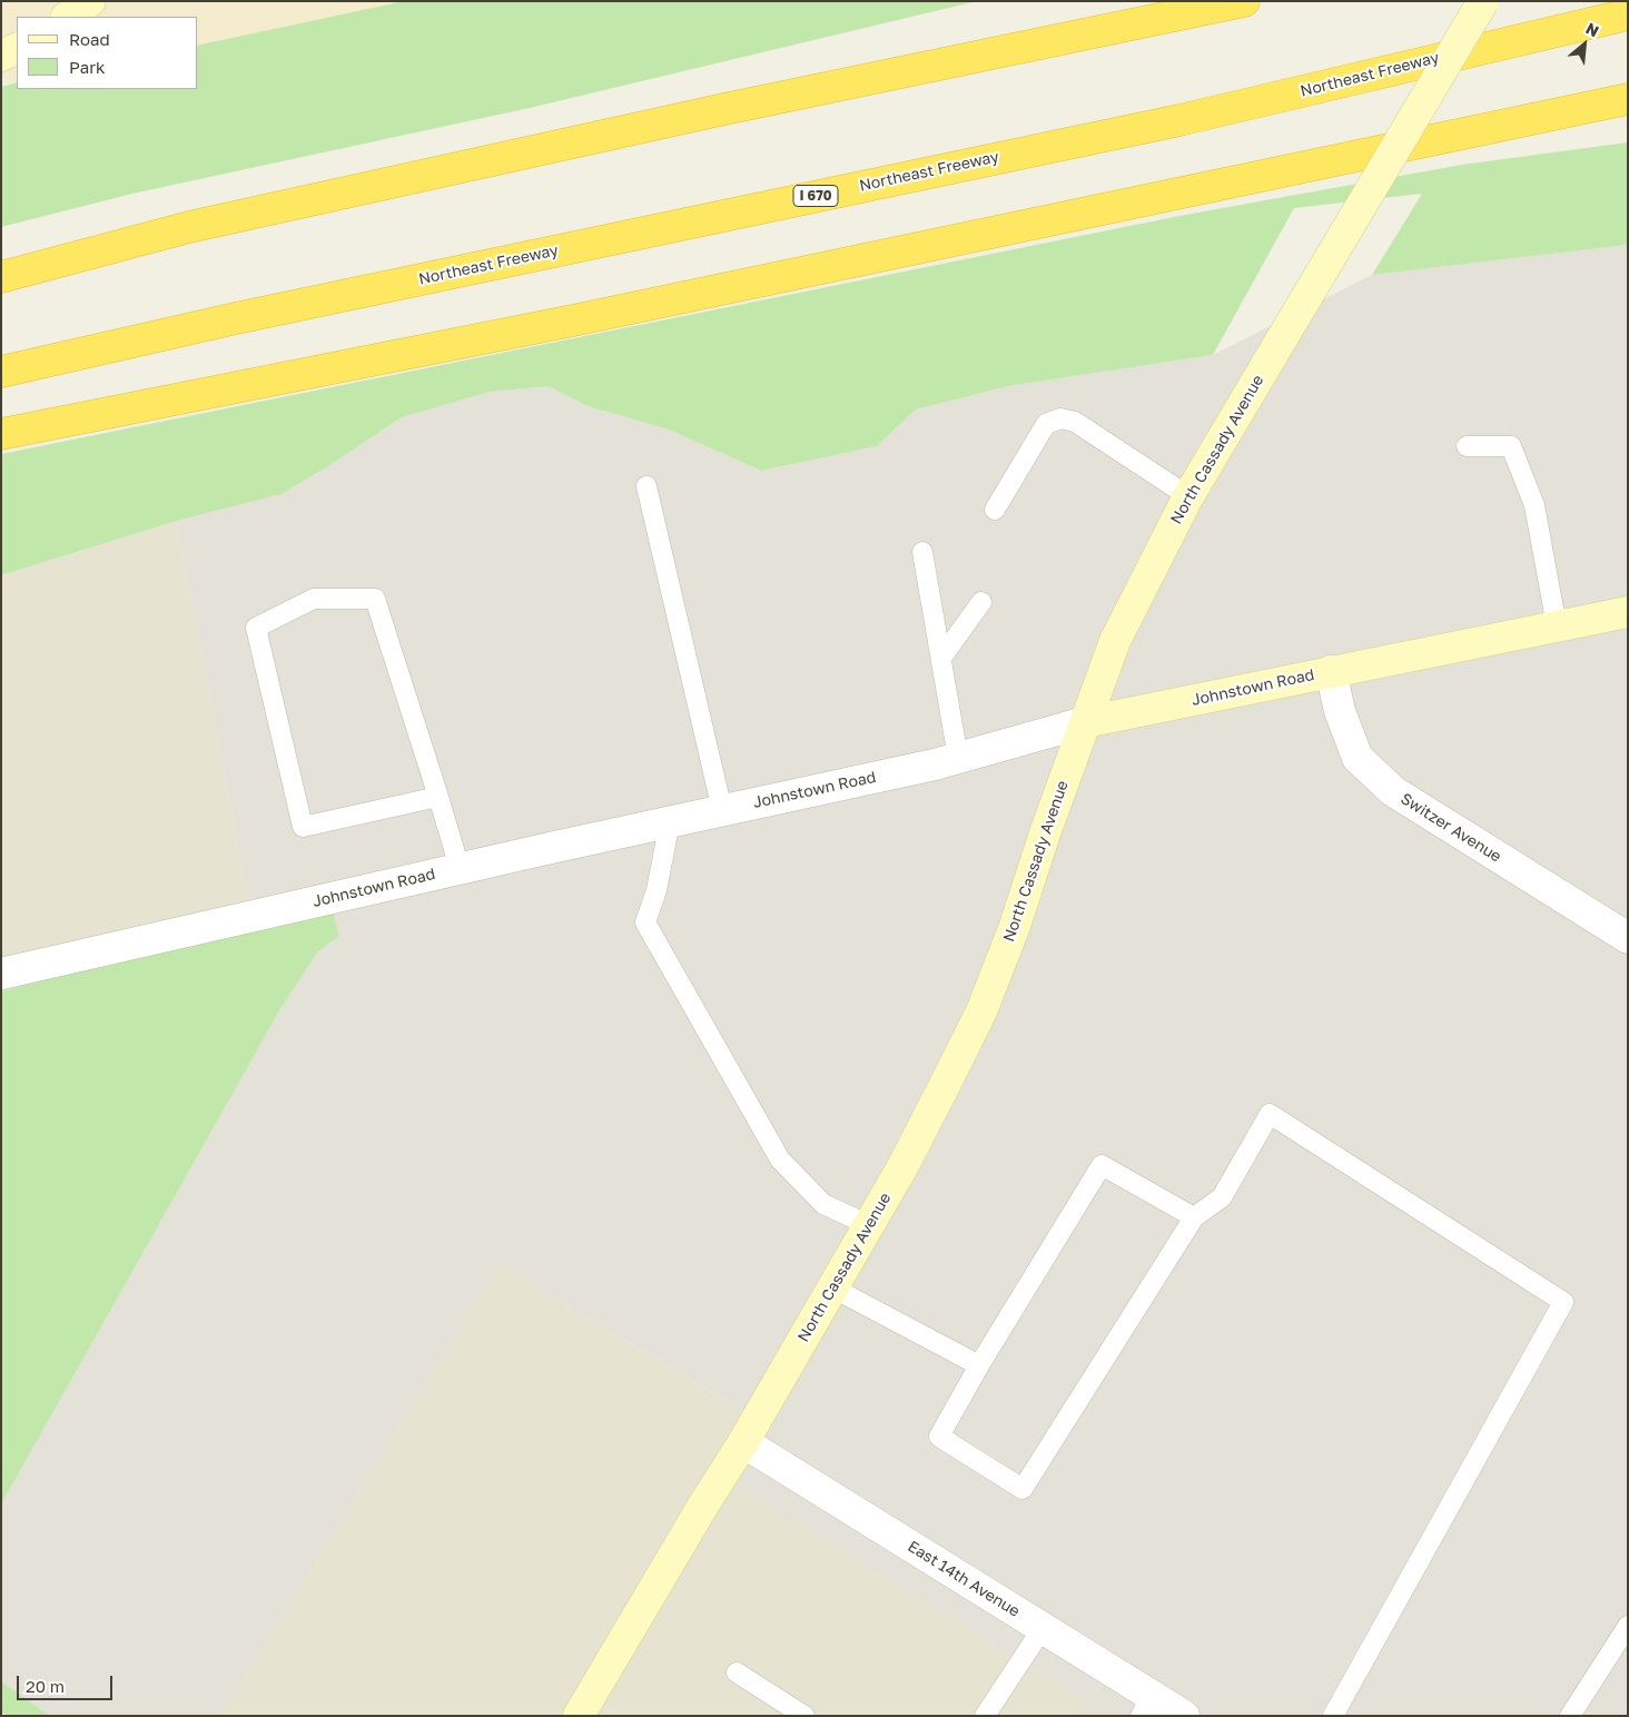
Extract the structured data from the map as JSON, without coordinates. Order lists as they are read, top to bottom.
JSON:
{
  "streets": {
    "highway": ["Northeast Freeway", "I 670"],
    "main road": ["North Cassady Avenue", "Johnstown Road"],
    "street": ["Switzer Avenue", "East 14th Avenue"]
  },
  "crossings": [
    ["North Cassady Avenue", "Johnstown Road"],
    ["North Cassady Avenue", "East 14th Avenue"],
    ["Johnstown Road", "Switzer Avenue"]
  ],
  "legend": ["Road", "Park"],
  "scale_bar": "20 m",
  "north": "top right"
}
